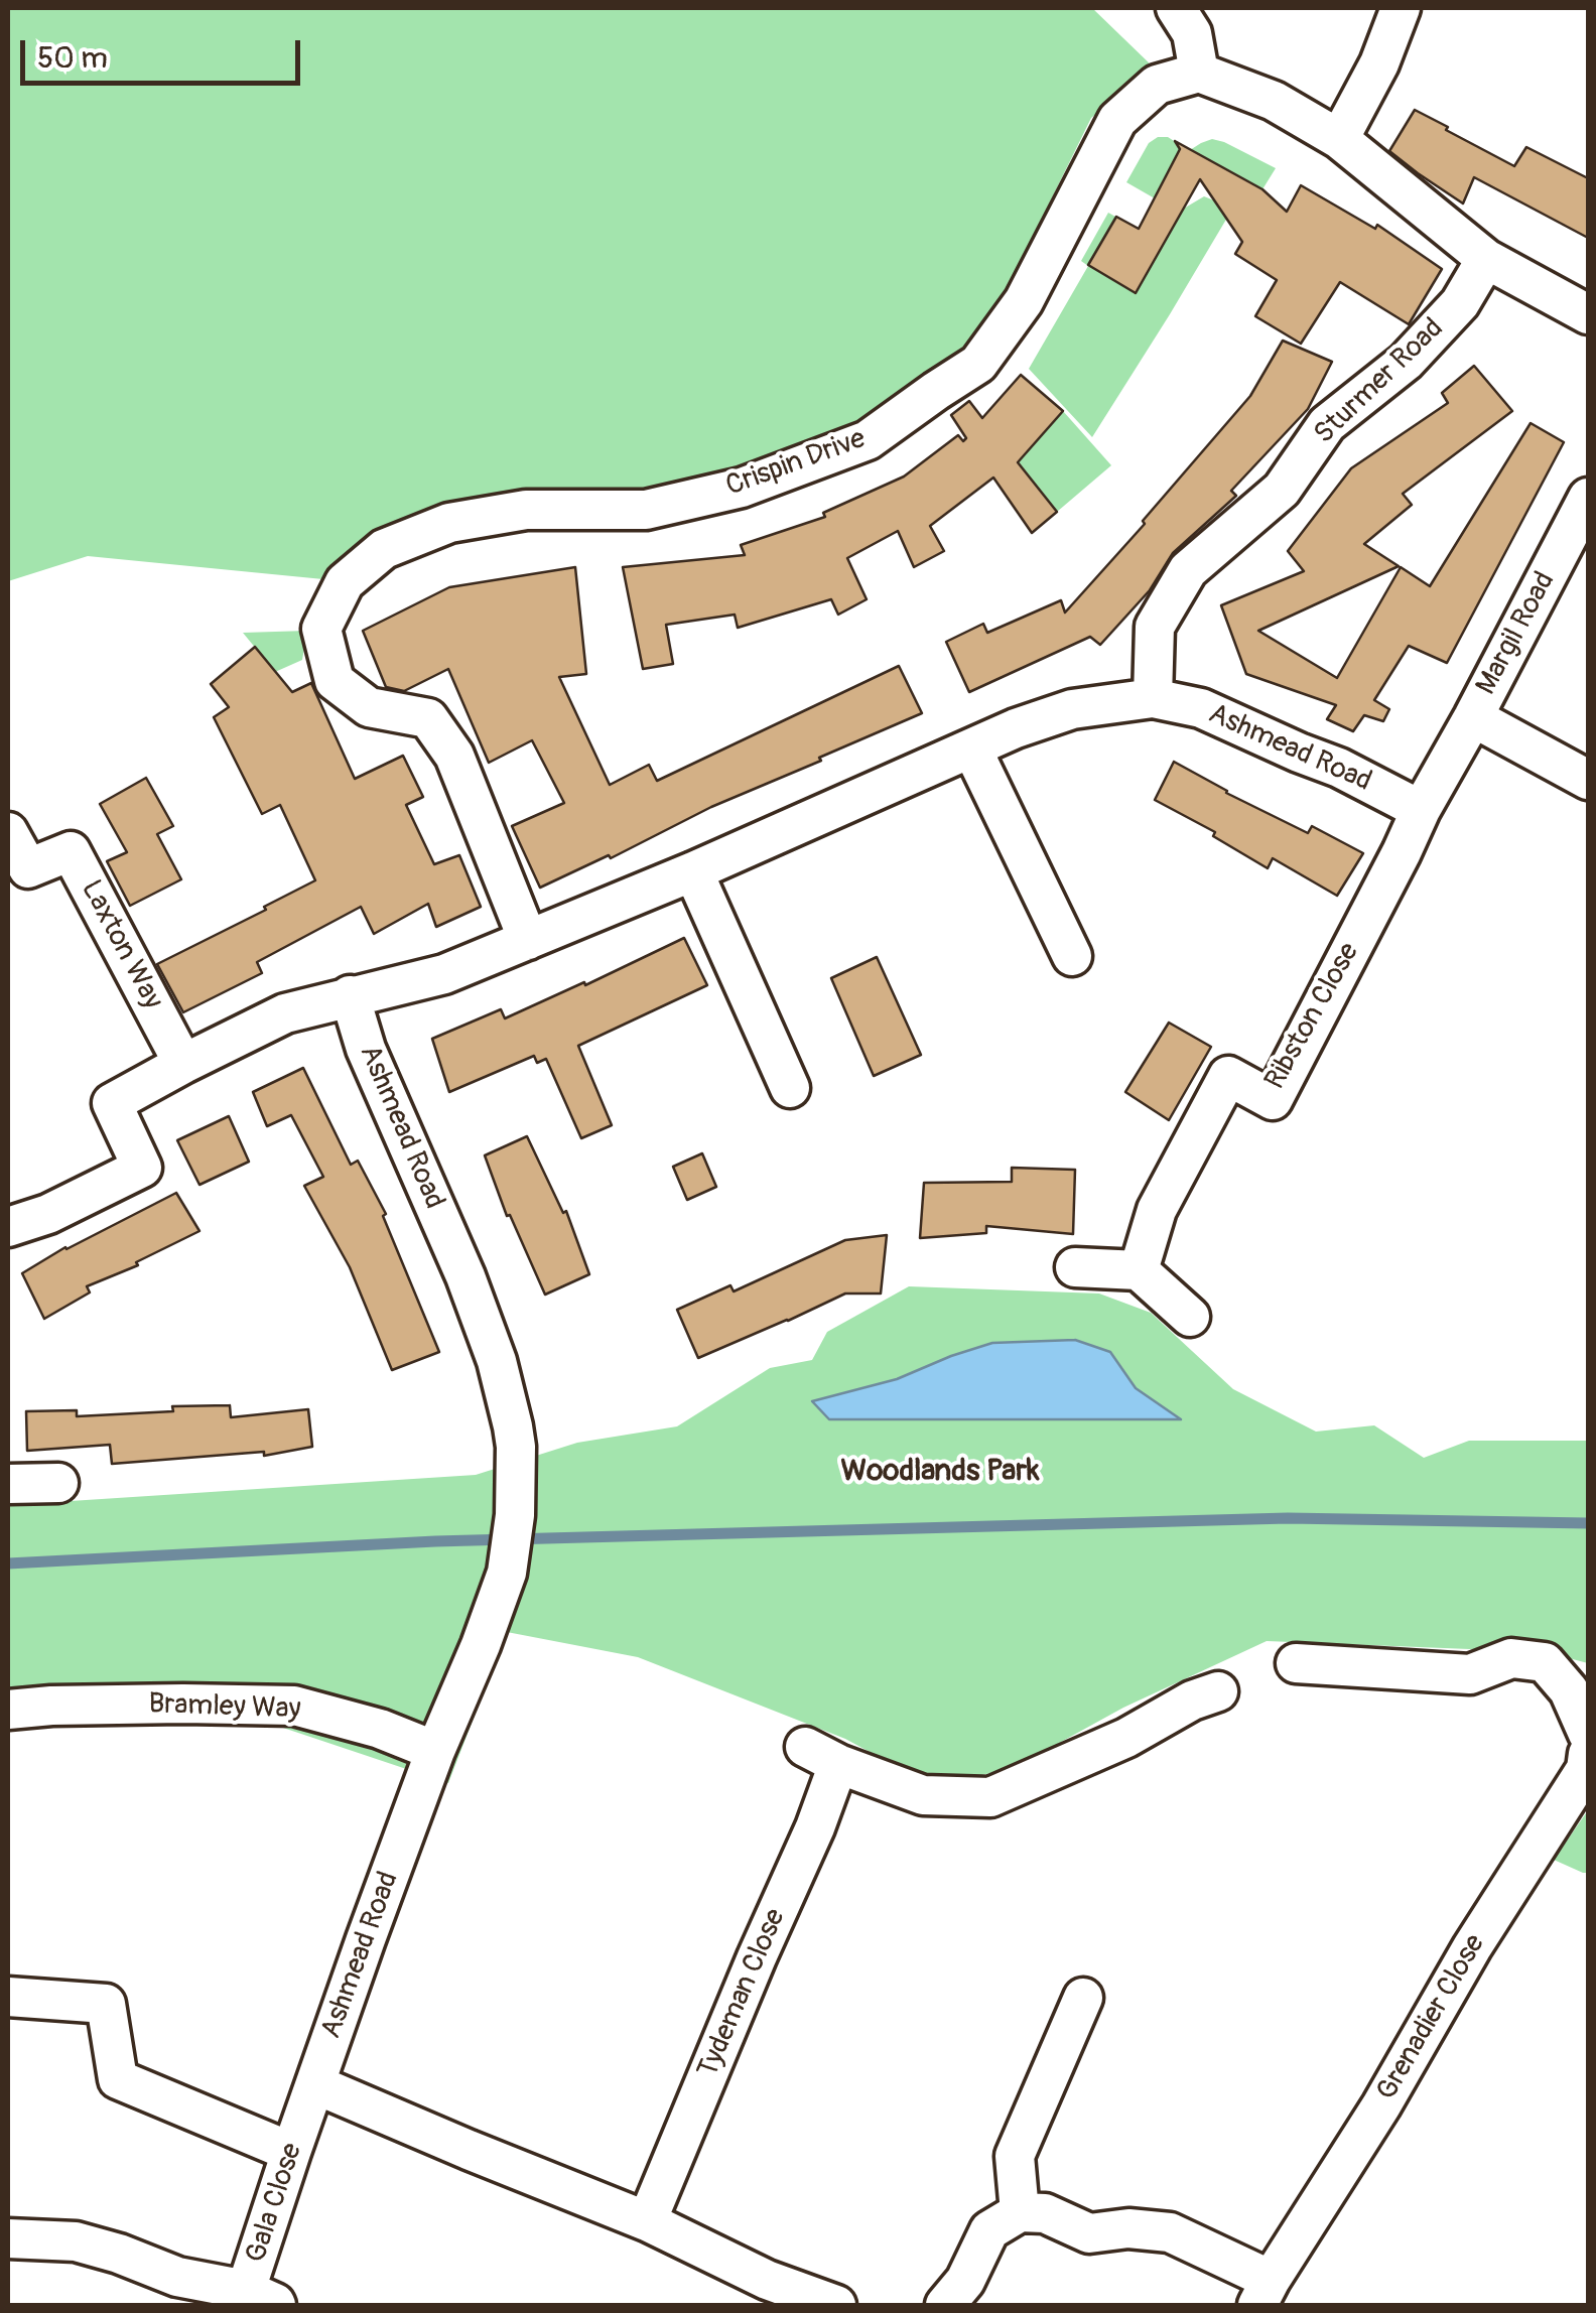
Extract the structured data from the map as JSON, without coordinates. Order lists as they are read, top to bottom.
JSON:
{
  "streets": {
    "street": [
      "Sturmer Road",
      "Crispin Drive",
      "Margil Road",
      "Ashmead Road",
      "Laxton Way",
      "Ribston Close",
      "Bramley Way",
      "Tydeman Close",
      "Grenadier Close",
      "Gala Close"
    ]
  },
  "crossings": [
    ["Sturmer Road", "Ashmead Road"],
    ["Crispin Drive", "Ashmead Road"],
    ["Ashmead Road", "Ribston Close"],
    ["Ashmead Road", "Bramley Way"],
    ["Ashmead Road", "Gala Close"]
  ],
  "districts": ["Woodlands Park"],
  "scale_bar": "50 m"
}
